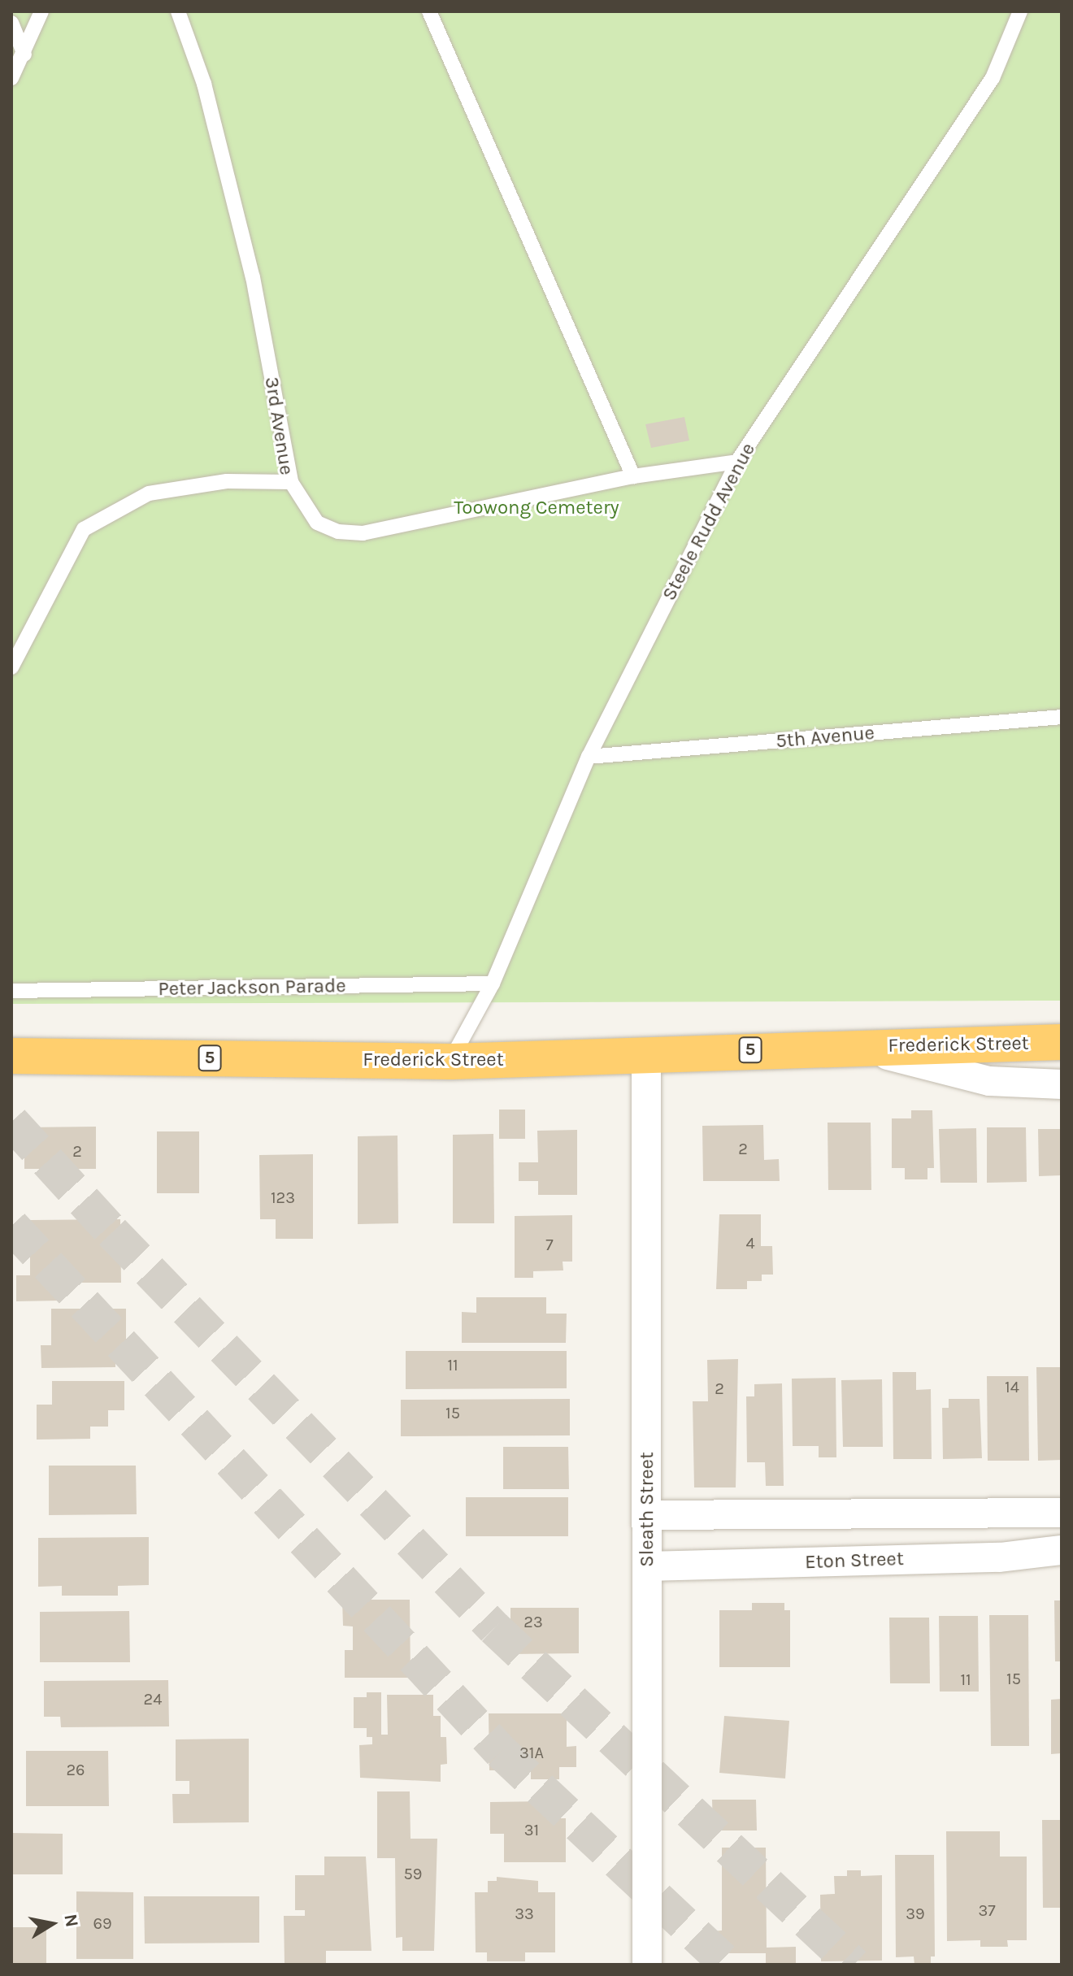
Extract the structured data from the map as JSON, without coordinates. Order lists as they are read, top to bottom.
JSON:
{
  "streets": {
    "highway": ["Frederick Street", "5"],
    "street": ["Sleath Street", "Eton Street"],
    "lane": [
      "3rd Avenue",
      "Steele Rudd Avenue",
      "5th Avenue",
      "Peter Jackson Parade"
    ]
  },
  "crossings": [
    ["Steele Rudd Avenue", "5th Avenue"],
    ["Steele Rudd Avenue", "Peter Jackson Parade"],
    ["Steele Rudd Avenue", "Frederick Street"],
    ["Frederick Street", "Sleath Street"],
    ["Sleath Street", "Eton Street"]
  ],
  "parks": ["Toowong Cemetery"],
  "house_numbers": [
    "2",
    "2",
    "123",
    "4",
    "7",
    "11",
    "14",
    "2",
    "15",
    "23",
    "15",
    "11",
    "24",
    "31A",
    "26",
    "31",
    "59",
    "37",
    "33",
    "39",
    "69"
  ],
  "north": "right"
}
